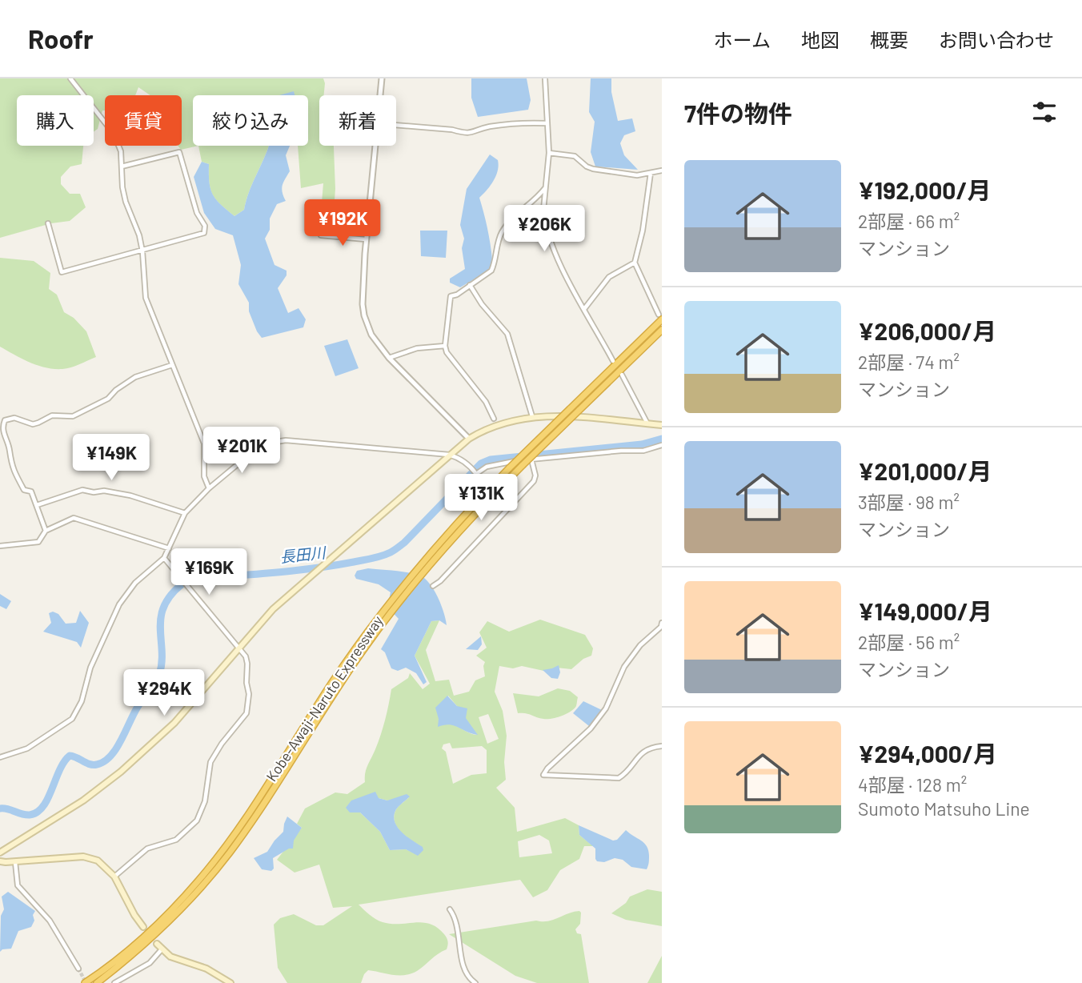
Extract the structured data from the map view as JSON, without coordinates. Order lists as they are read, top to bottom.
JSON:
{
  "streets": {
    "highway": ["Kobe-Awaji-Naruto Expressway"]
  },
  "water": ["長田川"],
  "page": {
    "header": "Roofr",
    "nav": [
      "ホーム",
      "地図",
      "概要",
      "お問い合わせ"
    ],
    "heading": "7件の物件",
    "chip": [
      "購入",
      "賃貸",
      "絞り込み",
      "新着"
    ],
    "list": [
      {
        "name": "¥192,000/月",
        "note": "2部屋 · 66 m² · マンション"
      },
      {
        "name": "¥206,000/月",
        "note": "2部屋 · 74 m² · マンション"
      },
      {
        "name": "¥201,000/月",
        "note": "3部屋 · 98 m² · マンション"
      },
      {
        "name": "¥149,000/月",
        "note": "2部屋 · 56 m² · マンション"
      },
      {
        "name": "¥294,000/月",
        "note": "4部屋 · 128 m² · Sumoto Matsuho Line"
      }
    ],
    "price": [
      "¥192K",
      "¥206K",
      "¥201K",
      "¥149K",
      "¥131K",
      "¥169K",
      "¥294K"
    ]
  }
}
